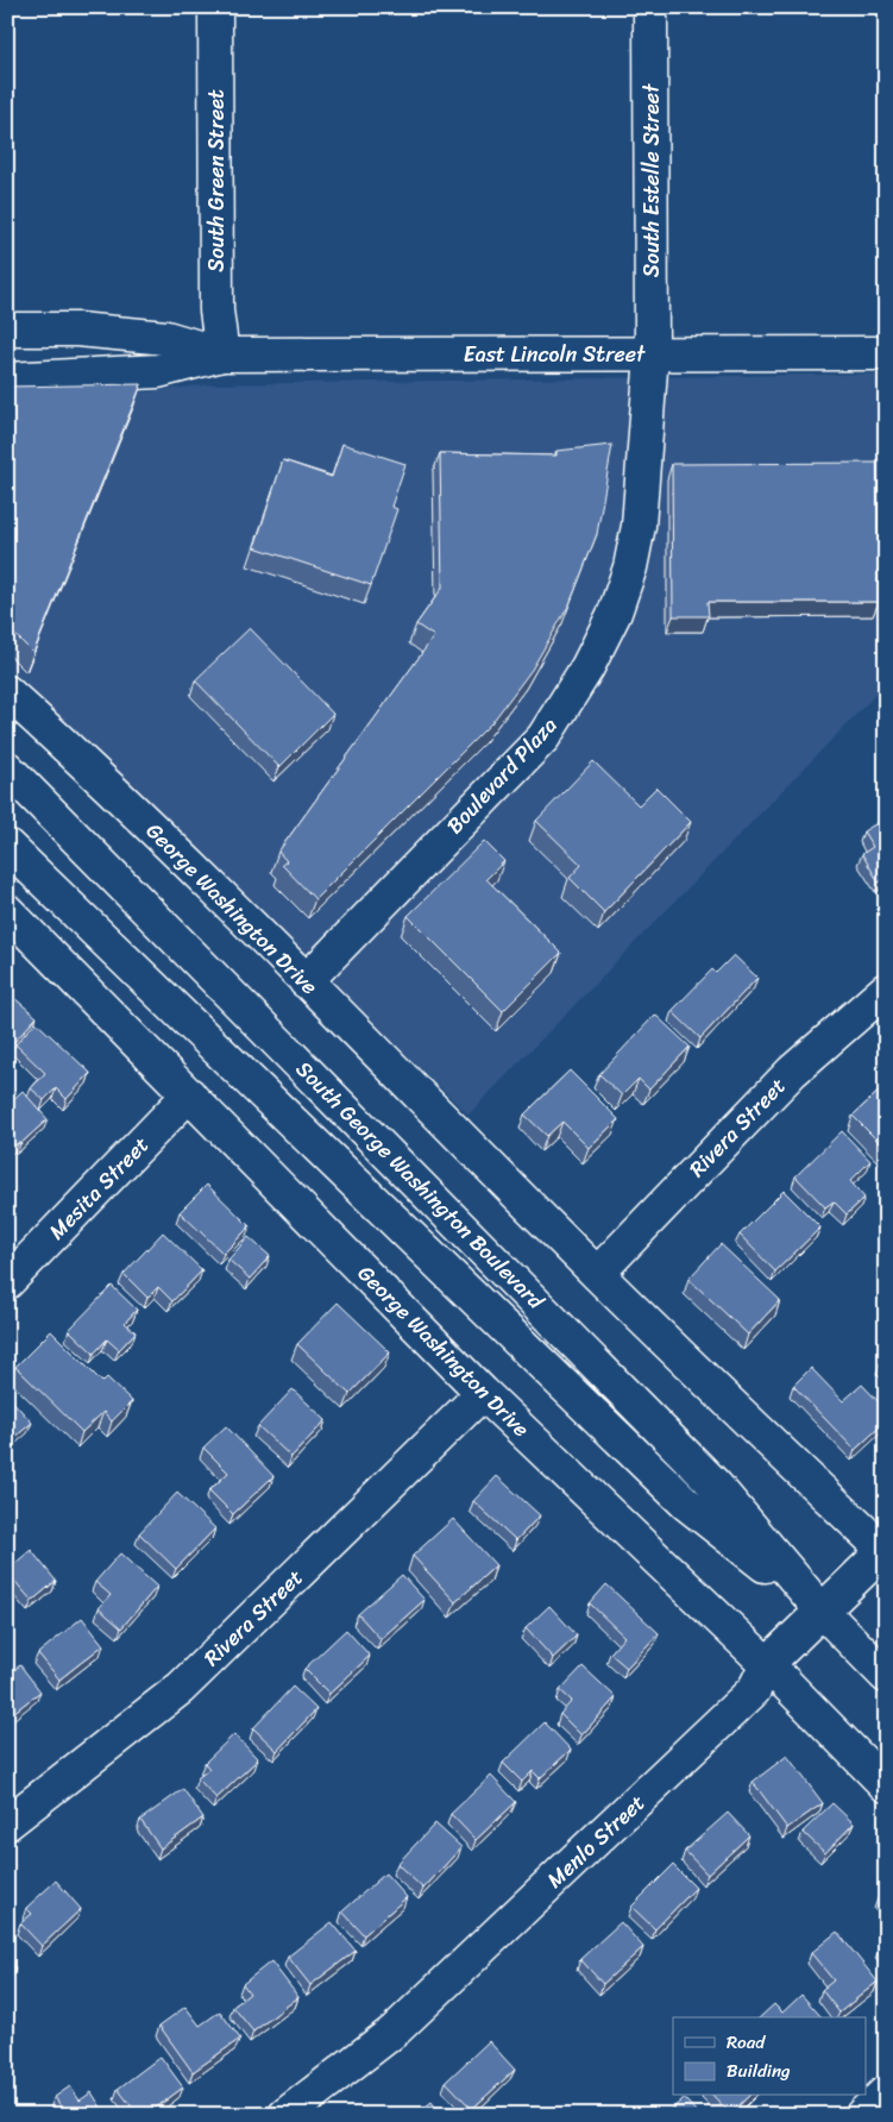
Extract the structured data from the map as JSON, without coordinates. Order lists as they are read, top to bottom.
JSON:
{
  "streets": {
    "street": [
      "South Green Street",
      "South Estelle Street",
      "East Lincoln Street",
      "Boulevard Plaza",
      "George Washington Drive",
      "Rivera Street",
      "South George Washington Boulevard",
      "Mesita Street",
      "Menlo Street"
    ]
  },
  "crossings": [
    ["South Green Street", "East Lincoln Street"],
    ["South Estelle Street", "East Lincoln Street"],
    ["South Estelle Street", "Boulevard Plaza"],
    ["East Lincoln Street", "Boulevard Plaza"],
    ["Boulevard Plaza", "George Washington Drive"],
    ["George Washington Drive", "Rivera Street"],
    ["George Washington Drive", "Mesita Street"],
    ["George Washington Drive", "Menlo Street"],
    ["South George Washington Boulevard", "Menlo Street"]
  ],
  "legend": ["Road", "Building"]
}
